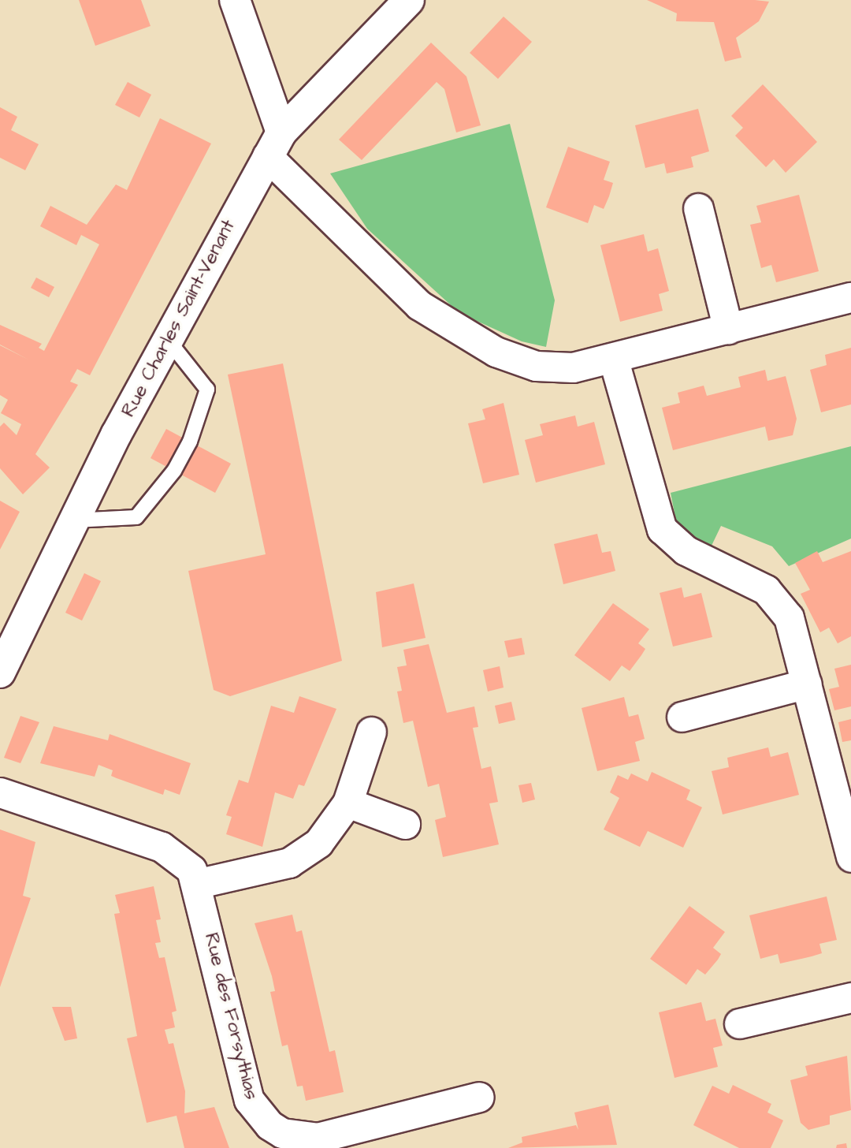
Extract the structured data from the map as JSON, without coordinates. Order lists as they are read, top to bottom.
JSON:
{
  "streets": {
    "street": ["Rue Charles Saint-Venant", "Rue des Forsythias"]
  }
}
